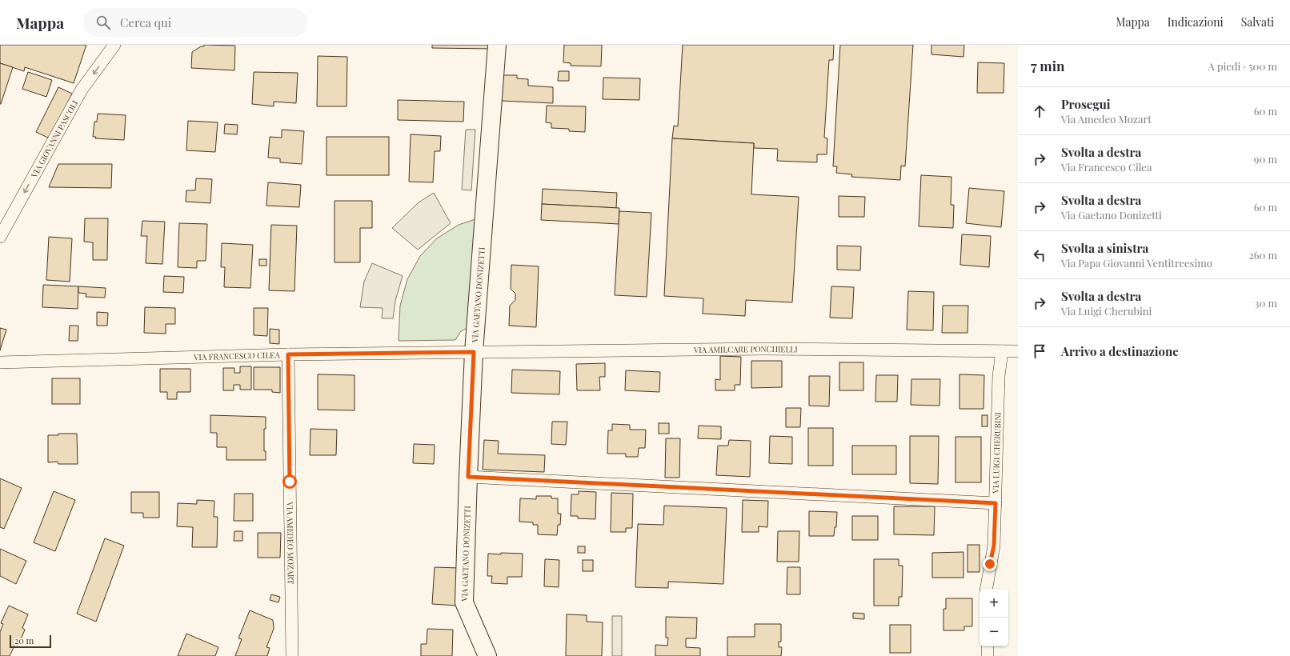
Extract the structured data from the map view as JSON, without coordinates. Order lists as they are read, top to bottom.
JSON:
{
  "streets": {
    "street": [
      "VIA GIOVANNI PASCOLI",
      "VIA GAETANO DONIZETTI",
      "VIA AMILCARE PONCHIELLI",
      "VIA FRANCESCO CILEA",
      "VIA LUIGI CHERUBINI",
      "VIA AMEDEO MOZART"
    ]
  },
  "crossings": [
    ["VIA GAETANO DONIZETTI", "VIA AMILCARE PONCHIELLI"],
    ["VIA GAETANO DONIZETTI", "VIA FRANCESCO CILEA"],
    ["VIA AMILCARE PONCHIELLI", "VIA FRANCESCO CILEA"],
    ["VIA AMILCARE PONCHIELLI", "VIA LUIGI CHERUBINI"],
    ["VIA FRANCESCO CILEA", "VIA AMEDEO MOZART"]
  ],
  "one_way": ["VIA GIOVANNI PASCOLI"],
  "scale_bar": "20 m",
  "page": {
    "header": "Mappa",
    "search": "Cerca qui",
    "nav": ["Mappa", "Indicazioni", "Salvati"],
    "heading": ["7 min", "A piedi · 500 m"],
    "list": [
      ["Prosegui", "Via Amedeo Mozart", "60 m"],
      ["Svolta a destra", "Via Francesco Cilea", "90 m"],
      ["Svolta a destra", "Via Gaetano Donizetti", "60 m"],
      ["Svolta a sinistra", "Via Papa Giovanni Ventitreesimo", "260 m"],
      ["Svolta a destra", "Via Luigi Cherubini", "30 m"],
      "Arrivo a destinazione"
    ],
    "map_buttons": ["+", "−"],
    "scale": "20 m"
  }
}
